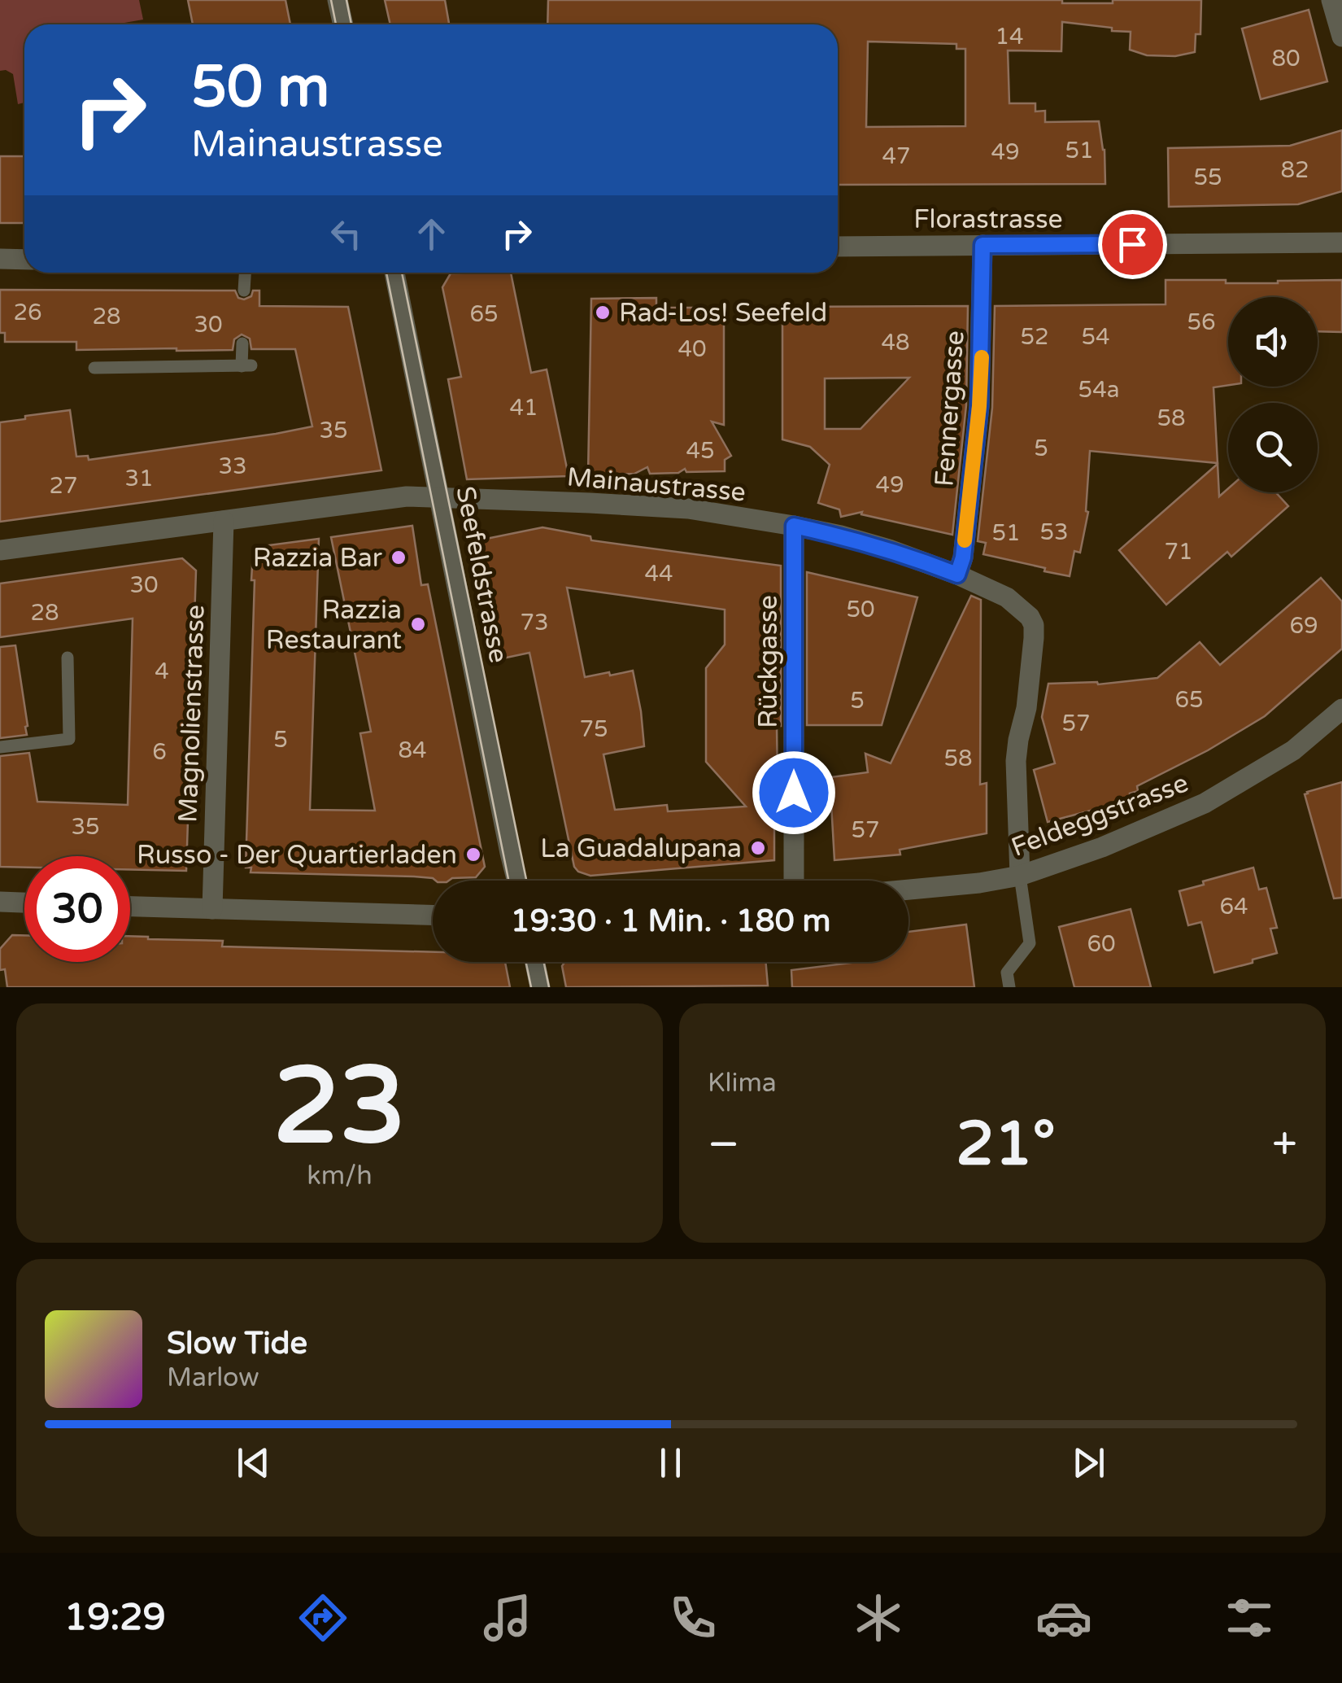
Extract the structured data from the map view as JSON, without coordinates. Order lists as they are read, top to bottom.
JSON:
{
  "streets": {
    "street": [
      "Florastrasse",
      "Fennergasse",
      "Mainaustrasse",
      "Seefeldstrasse",
      "Rückgasse",
      "Magnolienstrasse",
      "Feldeggstrasse"
    ]
  },
  "crossings": [
    ["Florastrasse", "Fennergasse"],
    ["Fennergasse", "Mainaustrasse"],
    ["Mainaustrasse", "Seefeldstrasse"],
    ["Mainaustrasse", "Rückgasse"],
    ["Mainaustrasse", "Magnolienstrasse"],
    ["Mainaustrasse", "Feldeggstrasse"]
  ],
  "places": [
    "Rad-Los! Seefeld",
    "Razzia Bar",
    "Razzia Restaurant",
    "La Guadalupana",
    "Russo - Der Quartierladen"
  ],
  "house_numbers": [
    "14",
    "80",
    "51",
    "49",
    "47",
    "82",
    "55",
    "26",
    "65",
    "28",
    "56",
    "30",
    "52",
    "54",
    "48",
    "40",
    "54a",
    "41",
    "58",
    "35",
    "5",
    "45",
    "33",
    "31",
    "49",
    "27",
    "53",
    "51",
    "71",
    "44",
    "30",
    "50",
    "28",
    "73",
    "69",
    "4",
    "65",
    "5",
    "57",
    "75",
    "5",
    "84",
    "6",
    "58",
    "35",
    "57",
    "64",
    "60"
  ],
  "page": {
    "turn": ["50 m", "Mainaustrasse"],
    "limit": "30",
    "trip": "19:30 · 1 Min. · 180 m",
    "tile": [
      ["23", "km/h"],
      "Klima"
    ],
    "heat": ["−", "21°", "+"],
    "song": ["Slow Tide", "Marlow"],
    "tabs": "19:29"
  }
}
